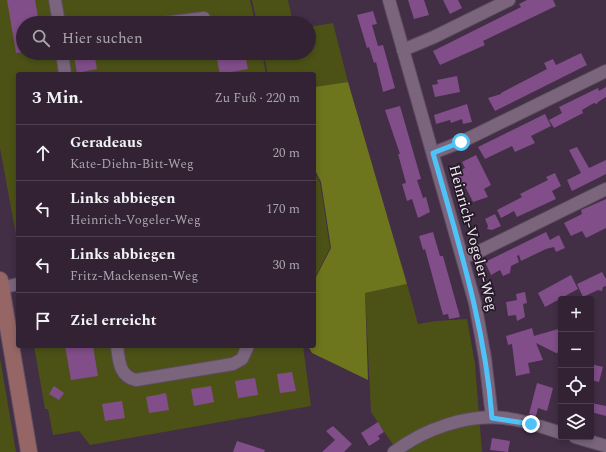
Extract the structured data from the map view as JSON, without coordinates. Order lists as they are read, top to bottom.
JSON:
{
  "streets": {
    "street": ["Heinrich-Vogeler-Weg"]
  },
  "page": {
    "search": "Hier suchen",
    "heading": ["3 Min.", "Zu Fuß · 220 m"],
    "list": [
      ["Geradeaus", "Kate-Diehn-Bitt-Weg", "20 m"],
      ["Links abbiegen", "Heinrich-Vogeler-Weg", "170 m"],
      ["Links abbiegen", "Fritz-Mackensen-Weg", "30 m"],
      "Ziel erreicht"
    ],
    "map_buttons": ["+", "−"]
  }
}
